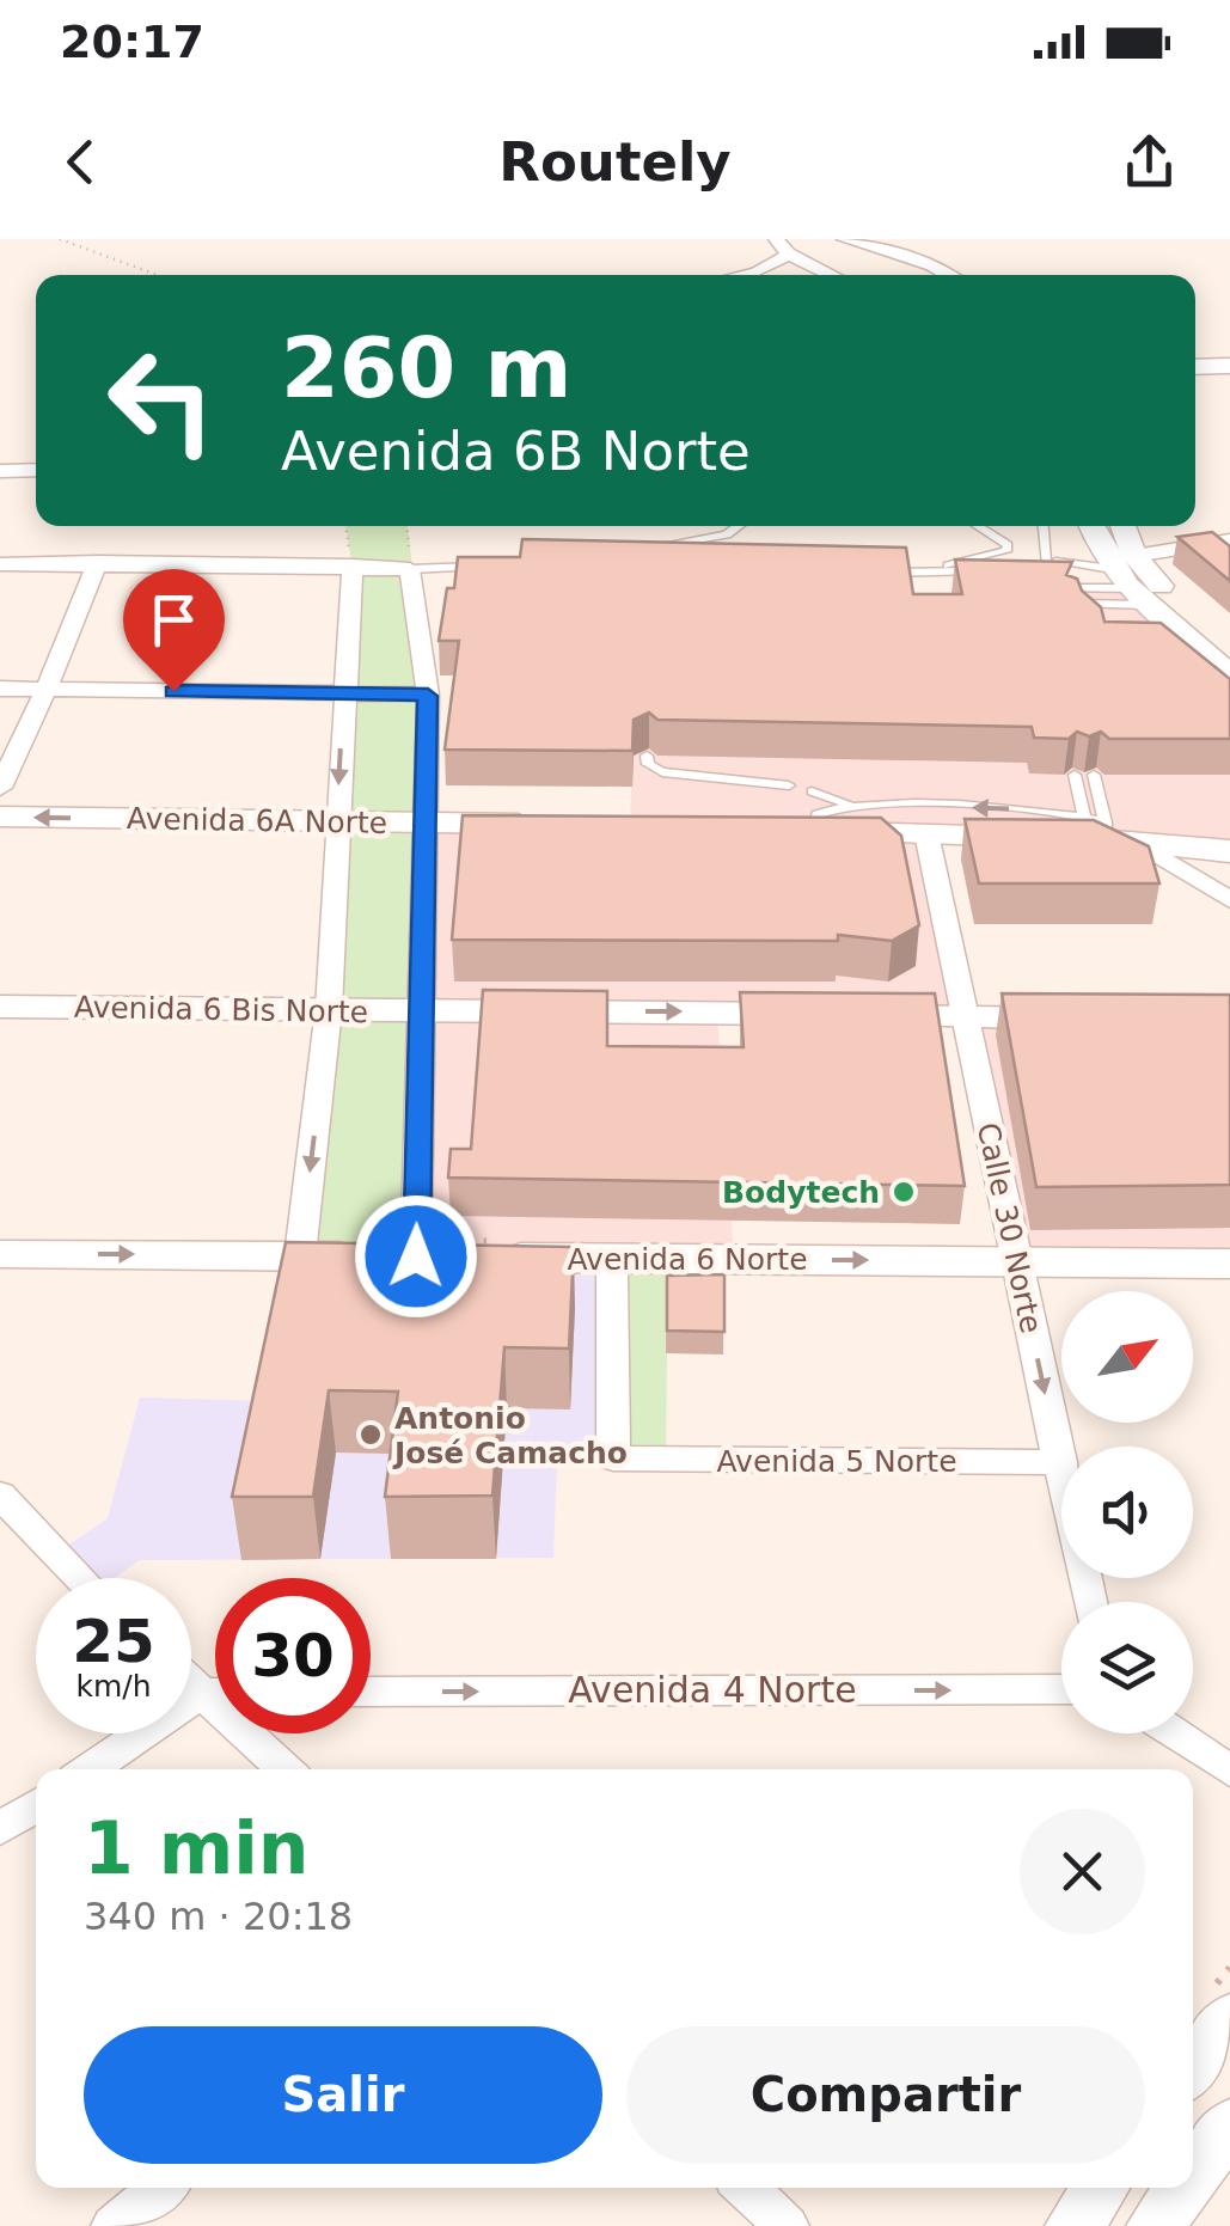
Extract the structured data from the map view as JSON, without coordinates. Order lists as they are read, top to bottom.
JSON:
{
  "streets": {
    "main road": ["Avenida 6A Norte", "Avenida 6 Norte"],
    "street": [
      "Avenida 6 Bis Norte",
      "Calle 30 Norte",
      "Avenida 5 Norte",
      "Avenida 4 Norte"
    ]
  },
  "crossings": [
    ["Avenida 6 Bis Norte", "Calle 30 Norte"],
    ["Calle 30 Norte", "Avenida 6 Norte"],
    ["Calle 30 Norte", "Avenida 5 Norte"],
    ["Avenida 6 Norte", "Avenida 5 Norte"]
  ],
  "one_way": [
    "Avenida 6A Norte",
    "Avenida 6 Bis Norte",
    "Avenida 6 Norte",
    "Avenida 4 Norte"
  ],
  "places": ["Bodytech", "Antonio José Camacho"],
  "north": "top right",
  "page": {
    "status": "20:17",
    "header": "Routely",
    "turn": ["260 m", "Avenida 6B Norte"],
    "speed": "25 km/h",
    "limit": "30",
    "heading": ["1 min", "340 m · 20:18"],
    "buttons": ["Salir", "Compartir"]
  }
}
